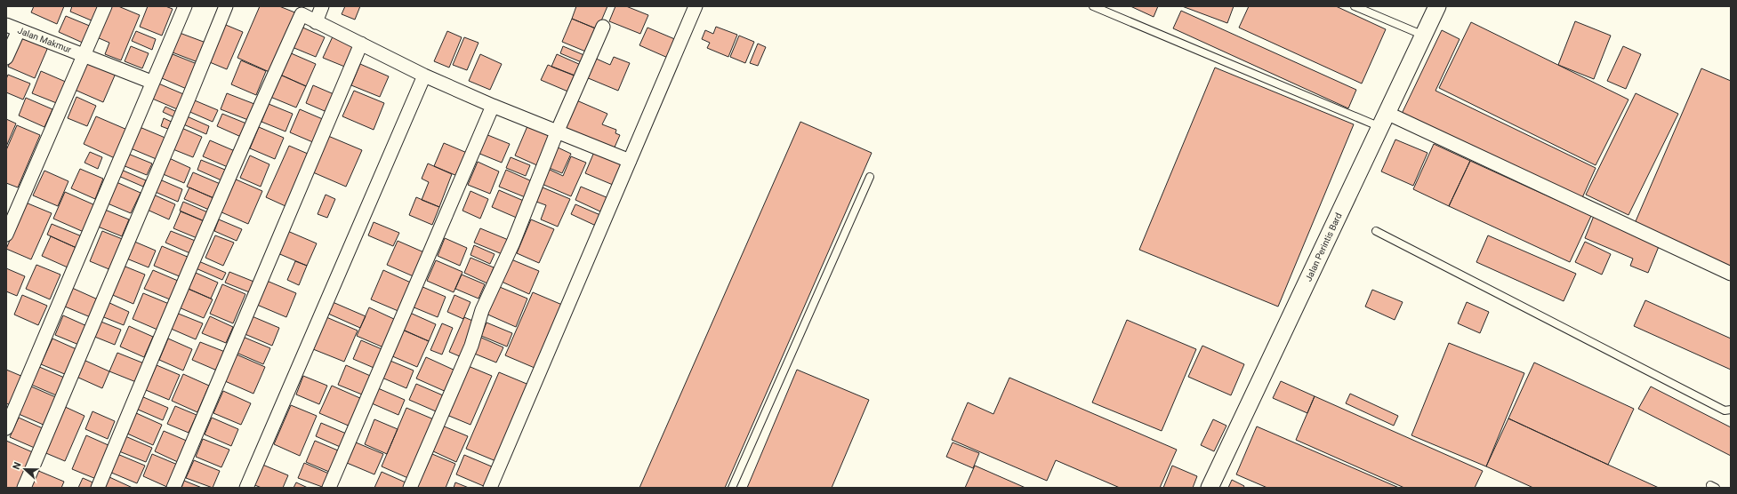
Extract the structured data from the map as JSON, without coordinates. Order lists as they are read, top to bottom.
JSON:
{
  "streets": {
    "street": ["Jalan Makmur", "Jalan Perintis Bard"]
  },
  "north": "left"
}
